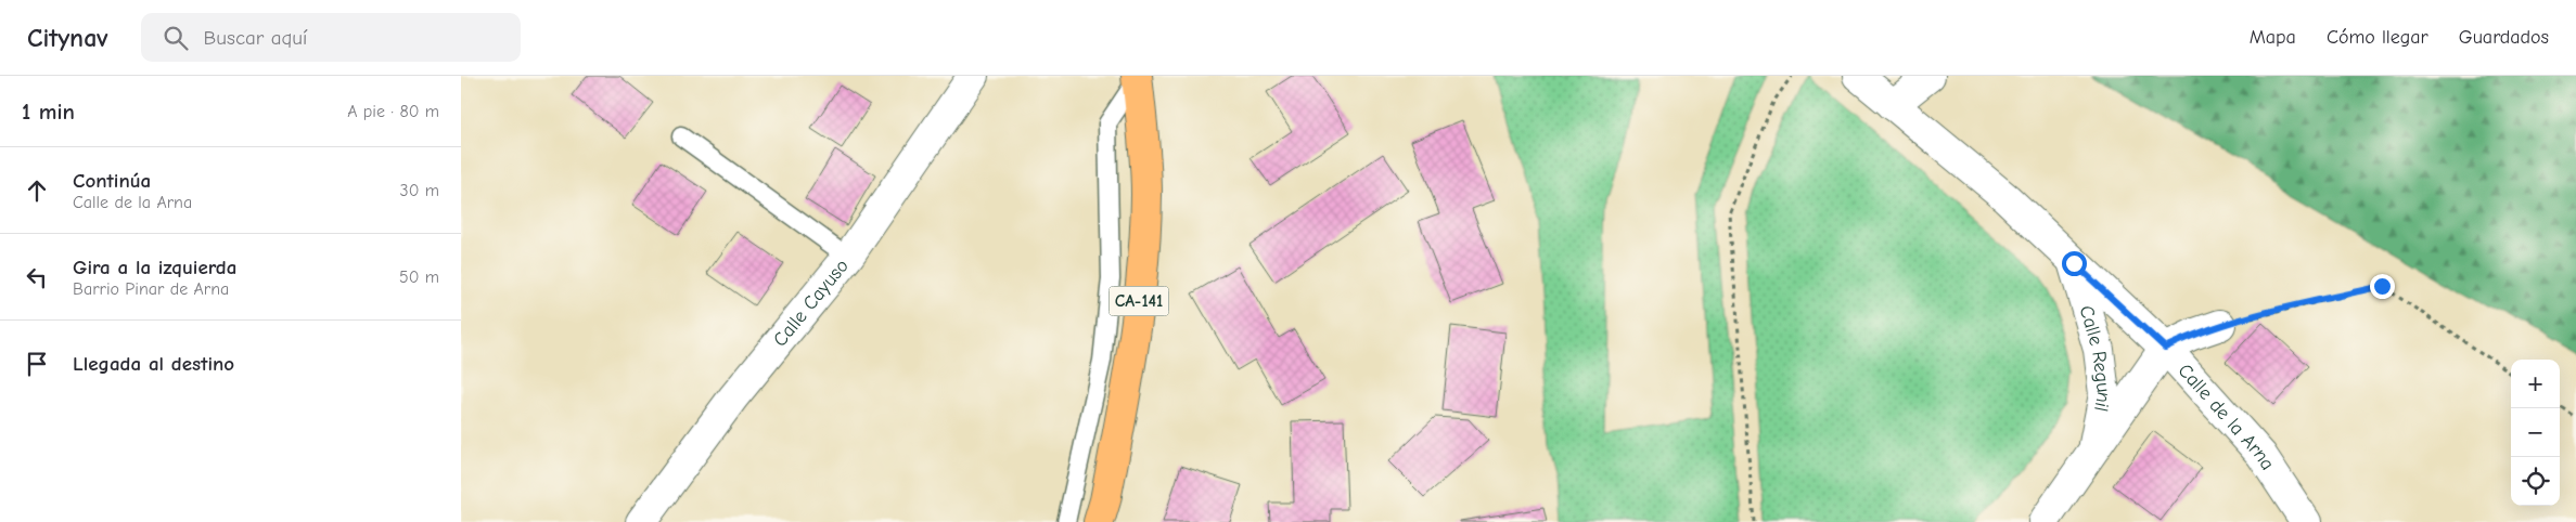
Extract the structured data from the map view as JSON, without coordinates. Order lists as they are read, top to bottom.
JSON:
{
  "streets": {
    "main road": ["CA-141"],
    "street": ["Calle Cayuso", "Calle Regunil", "Calle de la Arna"]
  },
  "crossings": [
    ["Calle Regunil", "Calle de la Arna"]
  ],
  "page": {
    "header": "Citynav",
    "search": "Buscar aquí",
    "nav": ["Mapa", "Cómo llegar", "Guardados"],
    "heading": ["1 min", "A pie · 80 m"],
    "list": [
      ["Continúa", "Calle de la Arna", "30 m"],
      ["Gira a la izquierda", "Barrio Pinar de Arna", "50 m"],
      "Llegada al destino"
    ],
    "map_buttons": ["+", "−"]
  }
}
